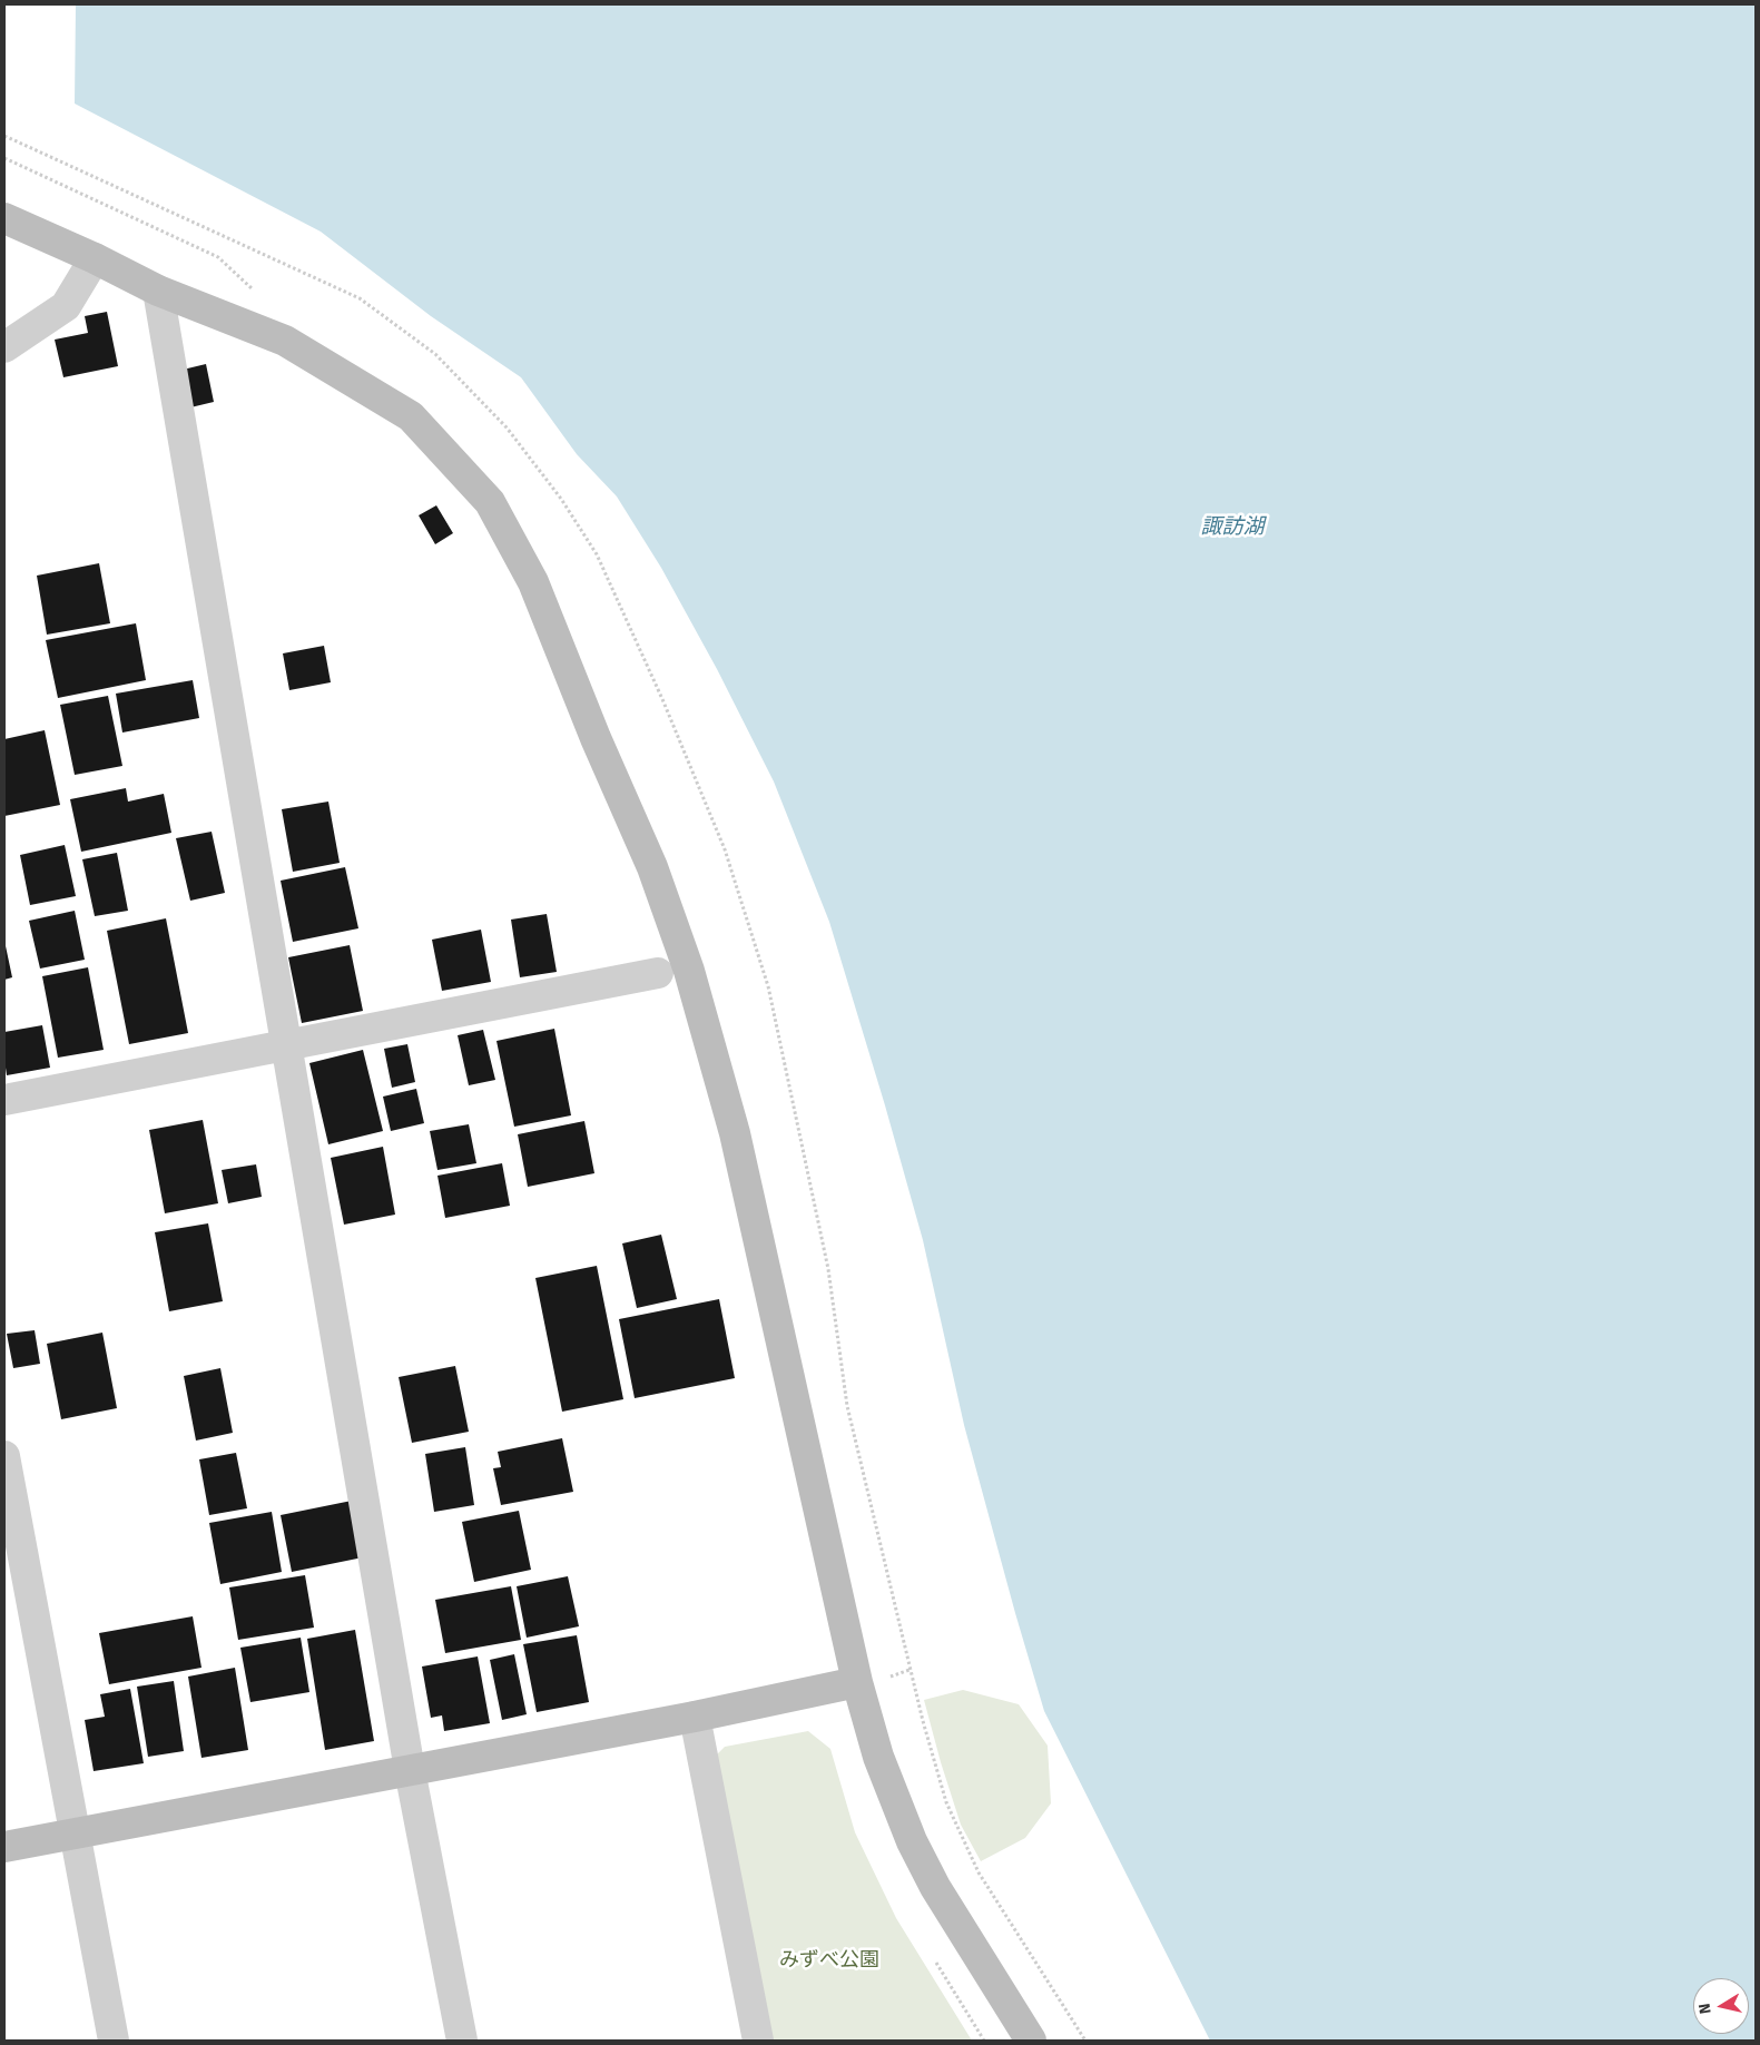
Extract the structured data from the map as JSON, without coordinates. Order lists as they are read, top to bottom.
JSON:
{
  "water": ["諏訪湖"],
  "parks": ["みずべ公園"],
  "north": "left"
}
